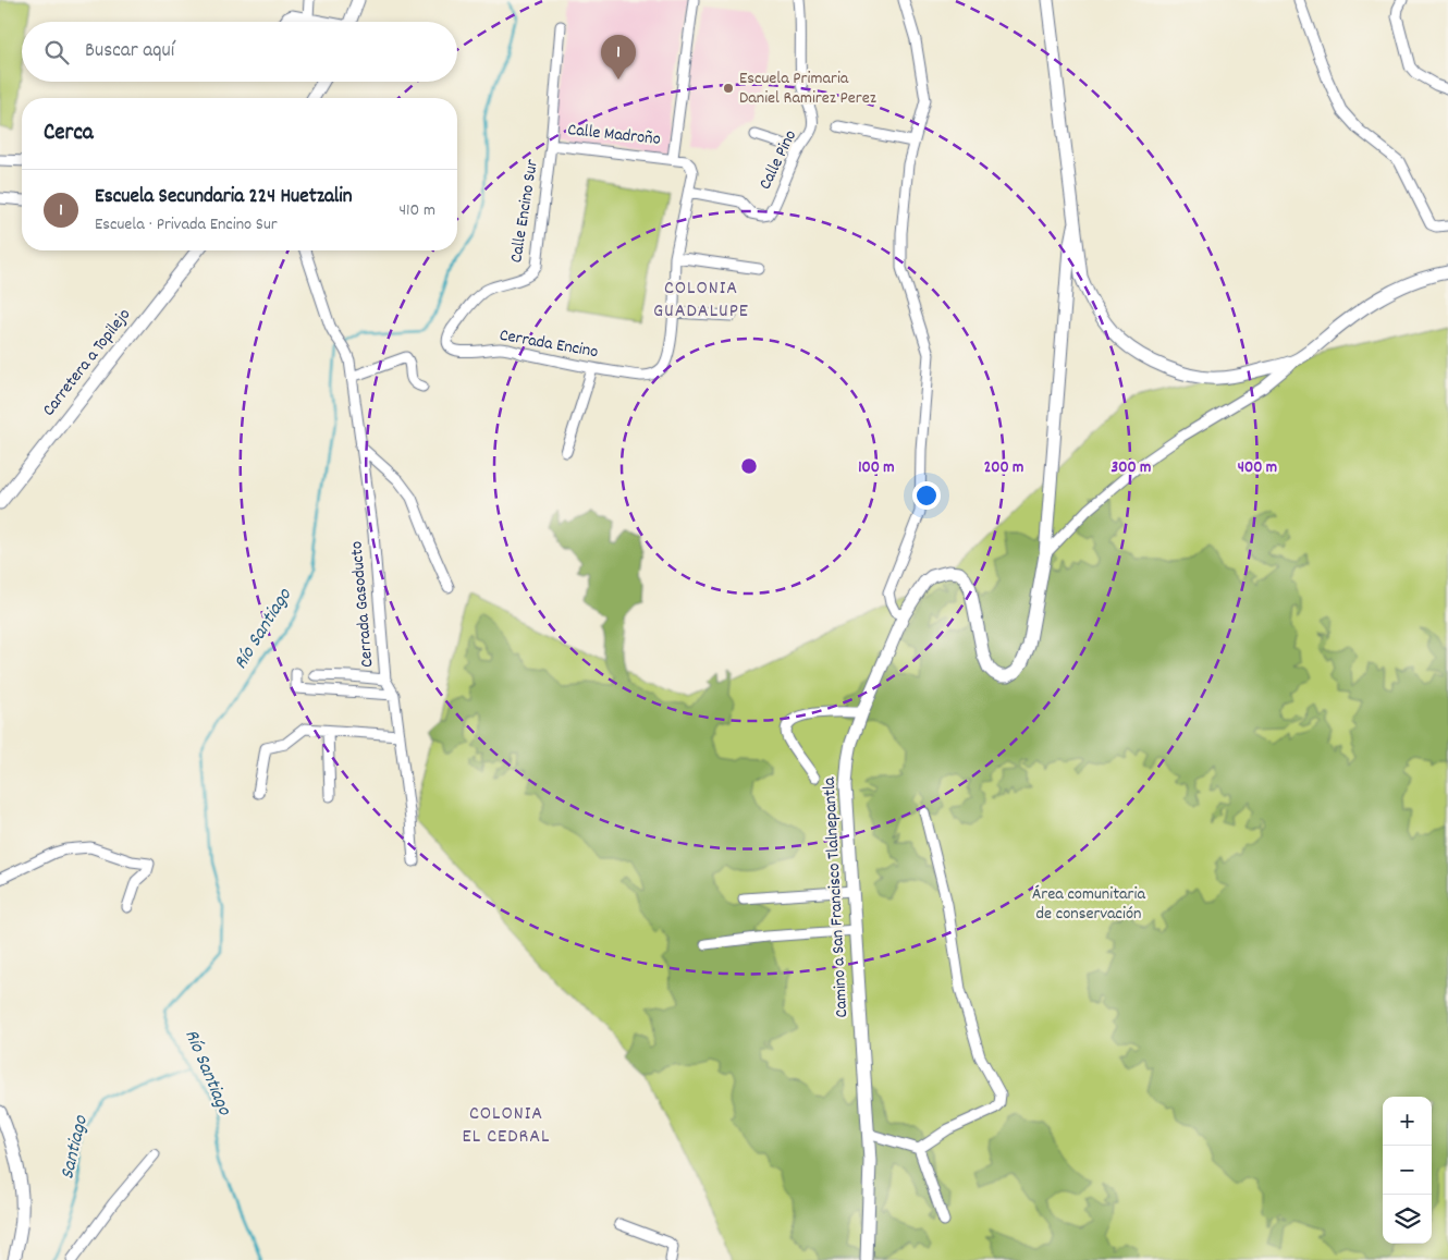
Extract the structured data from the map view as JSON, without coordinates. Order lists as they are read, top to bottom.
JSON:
{
  "streets": {
    "street": [
      "Calle Madroño",
      "Calle Pino",
      "Calle Encino Sur",
      "Cerrada Encino",
      "Carretera a Topilejo",
      "Cerrada Gasoducto",
      "Camino a San Francisco Tlalnepantla"
    ]
  },
  "crossings": [
    ["Calle Madroño", "Calle Encino Sur"],
    ["Calle Encino Sur", "Cerrada Encino"]
  ],
  "districts": ["COLONIA GUADALUPE", "COLONIA EL CEDRAL"],
  "water": ["Río Santiago", "Santiago"],
  "parks": ["Área comunitaria de conservación"],
  "places": ["Escuela Primaria Daniel Ramirez Perez"],
  "page": {
    "search": "Buscar aquí",
    "pins": "1",
    "heading": "Cerca",
    "list": [
      {
        "mark": "1",
        "name": "Escuela Secundaria 224 Huetzalin",
        "note": "Escuela · Privada Encino Sur",
        "value": "410 m"
      }
    ],
    "map_buttons": ["+", "−"]
  },
  "rings": [
    "100 m",
    "200 m",
    "300 m",
    "400 m"
  ]
}
